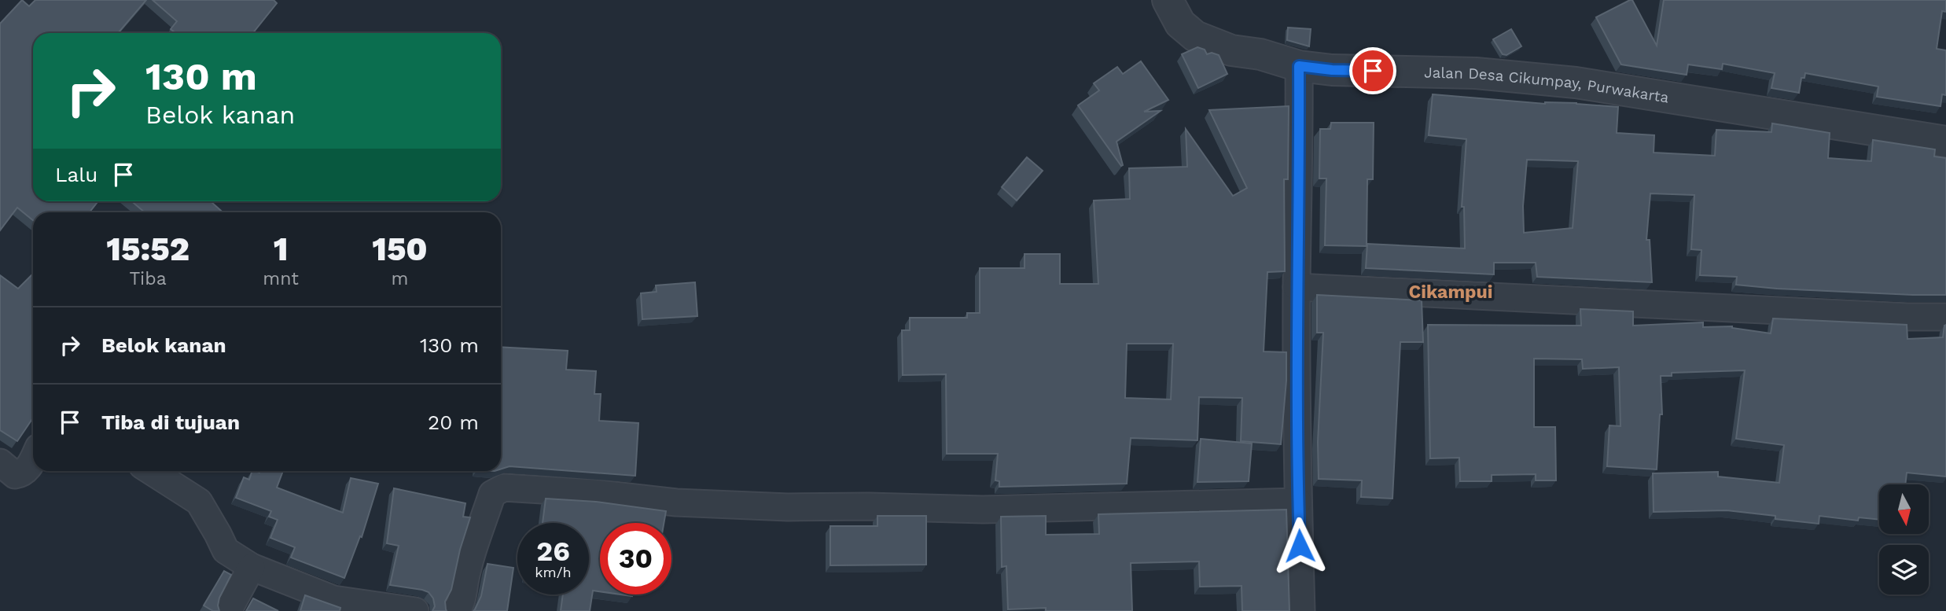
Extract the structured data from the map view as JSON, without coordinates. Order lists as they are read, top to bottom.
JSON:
{
  "streets": {
    "street": ["Jalan Desa Cikumpay, Purwakarta"]
  },
  "districts": ["Cikampui"],
  "north": "bottom",
  "page": {
    "turn": ["130 m", "Belok kanan"],
    "then": "Lalu",
    "eta": [
      "15:52",
      "Tiba",
      "1",
      "mnt",
      "150",
      "m"
    ],
    "list": [
      {
        "name": "Belok kanan",
        "value": "130 m"
      },
      {
        "name": "Tiba di tujuan",
        "value": "20 m"
      }
    ],
    "speed": "26 km/h",
    "limit": "30"
  }
}
